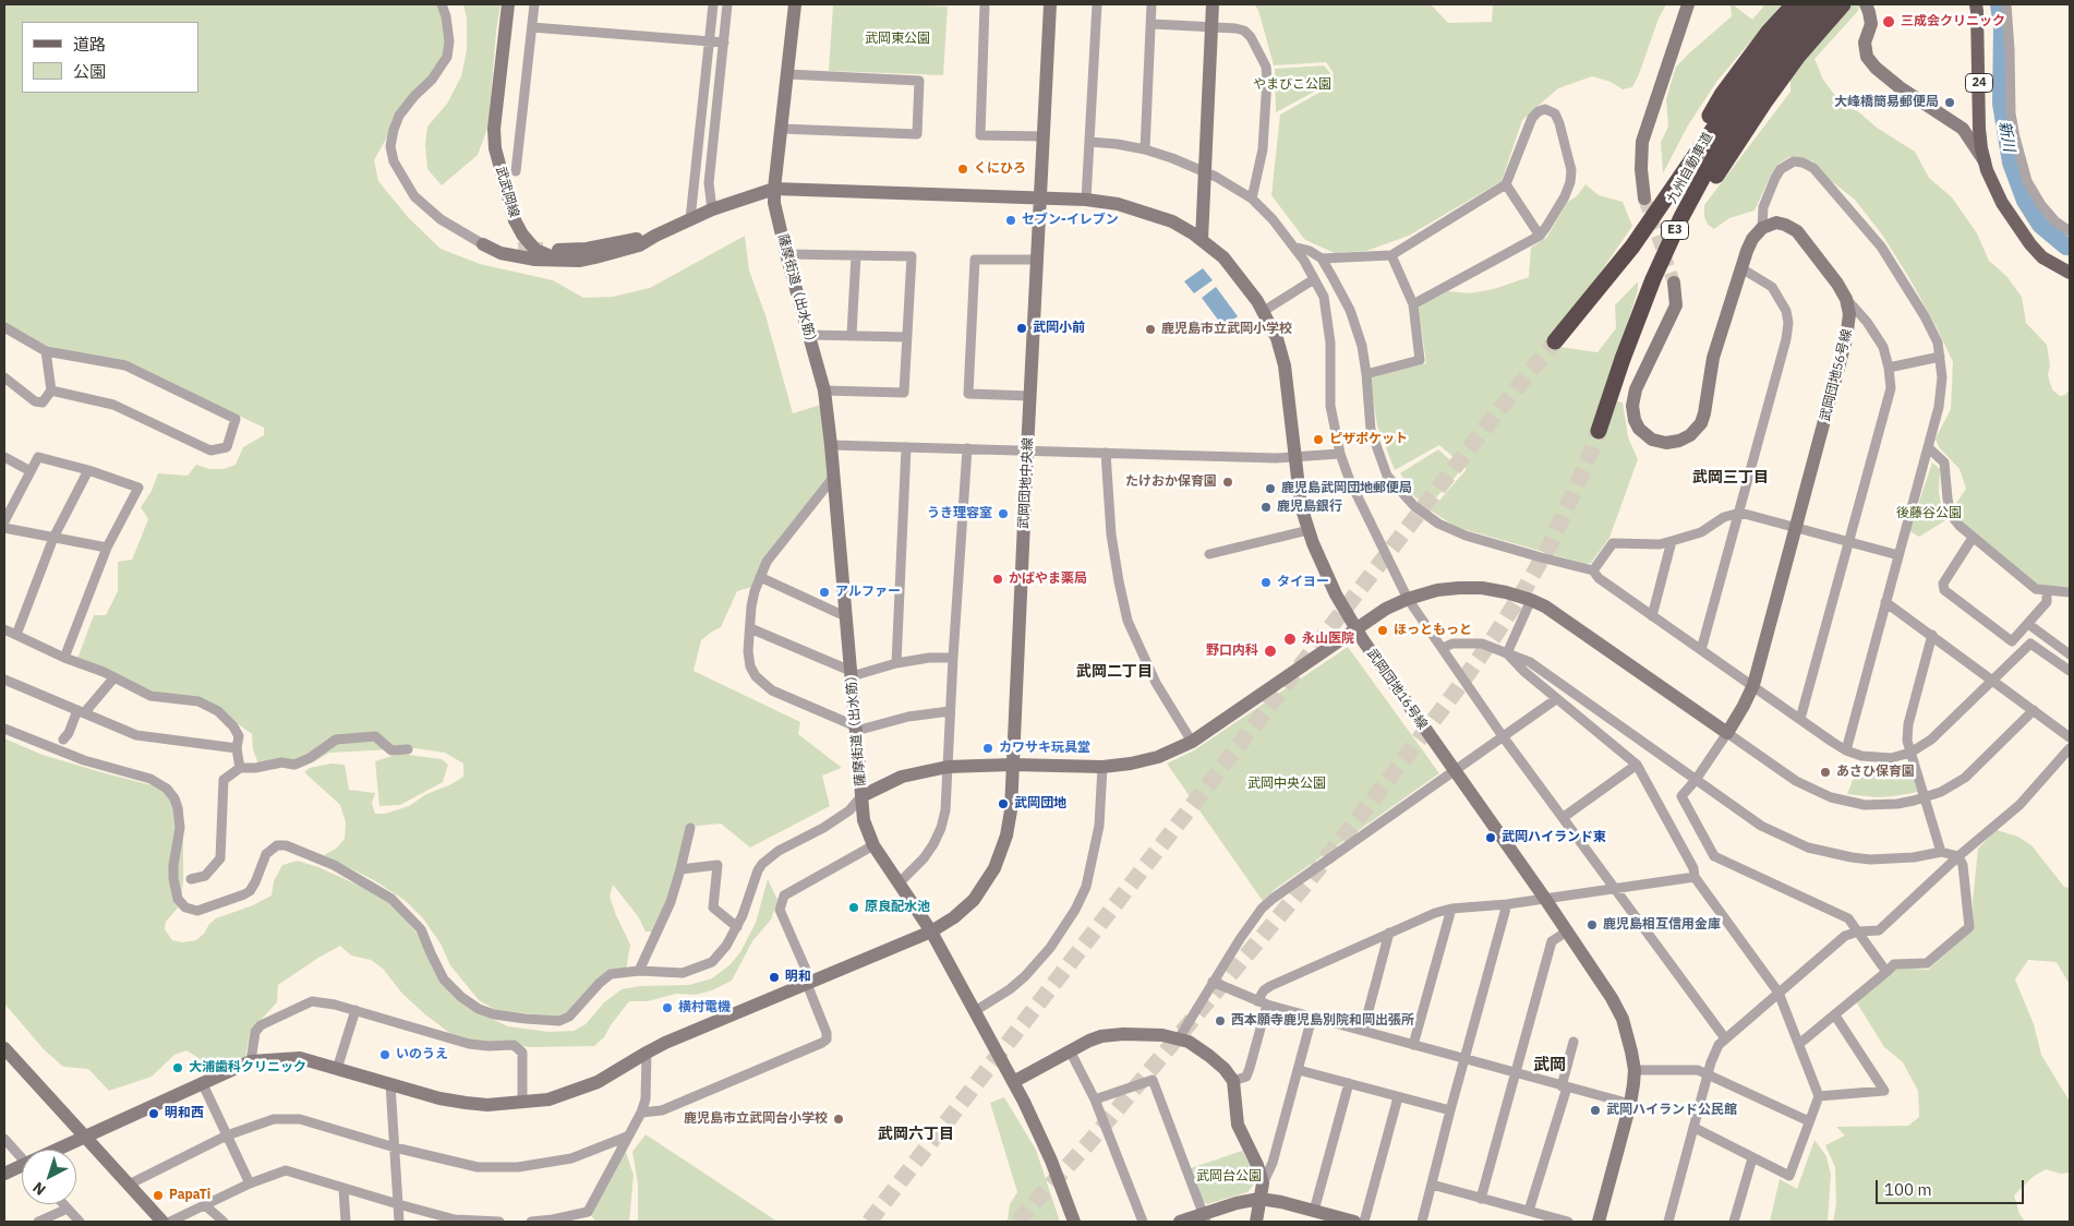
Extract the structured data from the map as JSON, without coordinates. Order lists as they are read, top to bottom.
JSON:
{
  "streets": {
    "highway": ["九州自動車道", "E3"],
    "main road": ["24"],
    "street": [
      "武武岡線",
      "薩摩街道（出水筋）",
      "武岡団地56号線",
      "武岡団地中央線",
      "武岡団地16号線"
    ]
  },
  "crossings": [
    ["武武岡線", "薩摩街道（出水筋）"],
    ["武武岡線", "武岡団地16号線"],
    ["薩摩街道（出水筋）", "武岡団地中央線"],
    ["薩摩街道（出水筋）", "武岡団地16号線"],
    ["武岡団地中央線", "武岡団地16号線"]
  ],
  "districts": [
    "武岡三丁目",
    "武岡二丁目",
    "武岡",
    "武岡六丁目"
  ],
  "water": ["新川"],
  "parks": [
    "武岡東公園",
    "やまびこ公園",
    "後藤谷公園",
    "武岡中央公園",
    "武岡台公園"
  ],
  "places": [
    "三成会クリニック",
    "大峰橋簡易郵便局",
    "くにひろ",
    "セブン-イレブン",
    "武岡小前",
    "鹿児島市立武岡小学校",
    "ピザポケット",
    "たけおか保育園",
    "鹿児島武岡団地郵便局",
    "鹿児島銀行",
    "うき理容室",
    "かばやま薬局",
    "タイヨー",
    "アルファー",
    "ほっともっと",
    "永山医院",
    "野口内科",
    "カワサキ玩具堂",
    "あさひ保育園",
    "武岡団地",
    "武岡ハイランド東",
    "原良配水池",
    "鹿児島相互信用金庫",
    "明和",
    "横村電機",
    "西本願寺鹿児島別院和岡出張所",
    "いのうえ",
    "大浦歯科クリニック",
    "武岡ハイランド公民館",
    "明和西",
    "鹿児島市立武岡台小学校",
    "PapaTi"
  ],
  "legend": ["道路", "公園"],
  "scale_bar": "100 m",
  "north": "bottom left"
}
